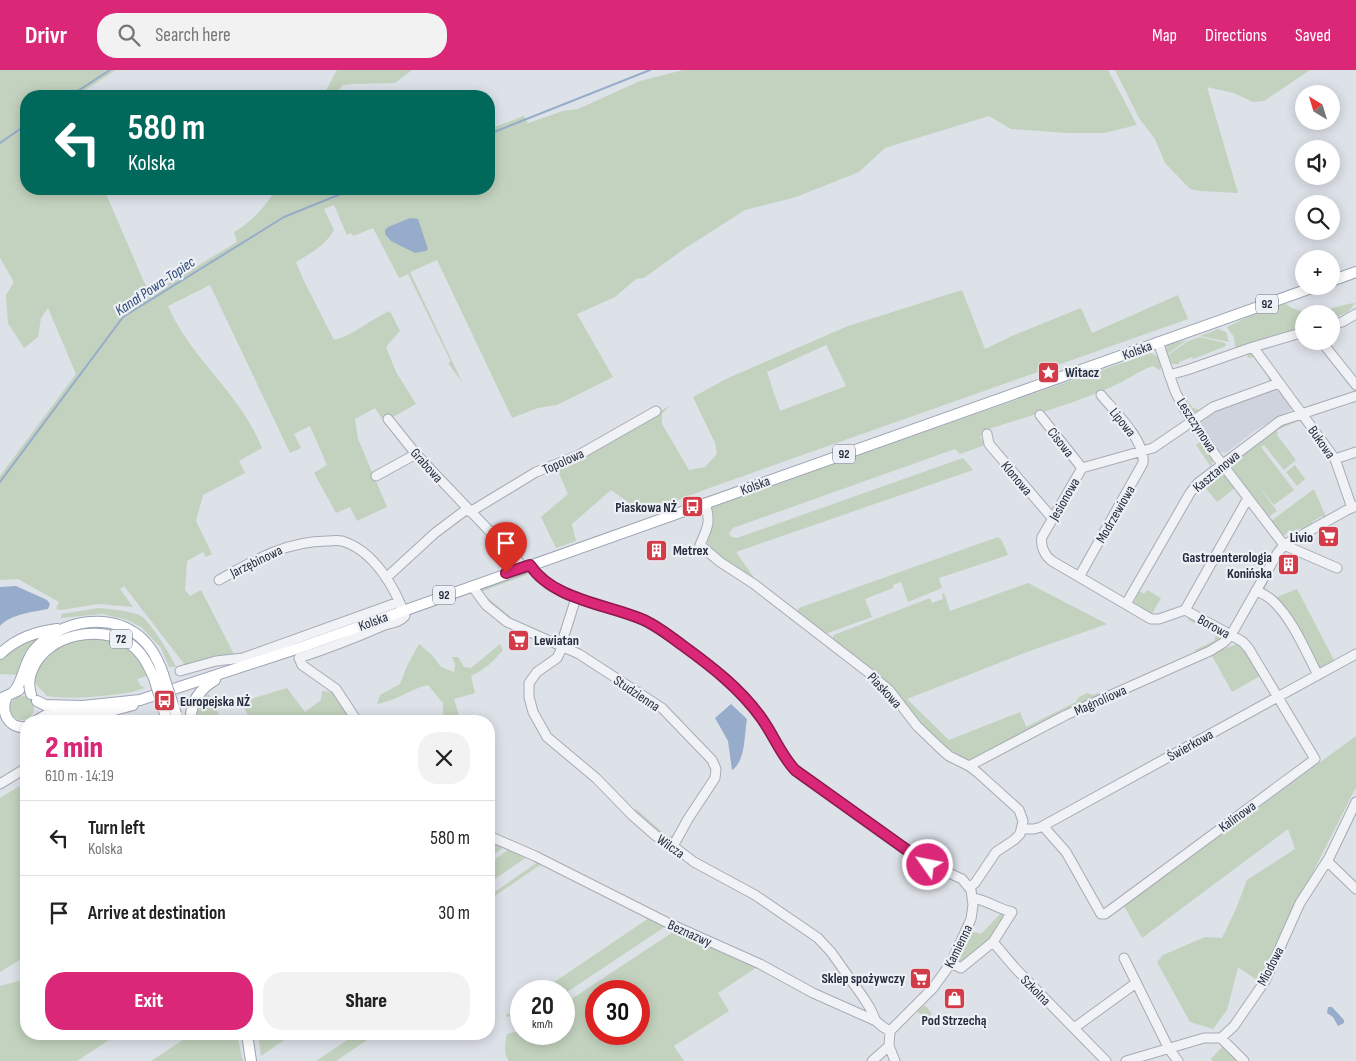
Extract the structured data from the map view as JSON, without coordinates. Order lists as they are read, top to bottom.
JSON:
{
  "streets": {
    "main road": ["92", "Kolska", "72"],
    "street": [
      "Lipowa",
      "Leszczynowa",
      "Cisowa",
      "Bukowa",
      "Topolowa",
      "Grabowa",
      "Kasztanowa",
      "Klonowa",
      "Jesionowa",
      "Modrzewiowa",
      "Jarzębinowa",
      "Borowa",
      "Piaskowa",
      "Studzienna",
      "Magnoliowa",
      "Świerkowa",
      "Kalinowa",
      "Wilcza",
      "Beznazwy",
      "Kamienna",
      "Miodowa",
      "Szkolna"
    ]
  },
  "crossings": [
    ["92", "Kolska"],
    ["92", "72"],
    ["Kolska", "Leszczynowa"],
    ["Kolska", "Piaskowa"],
    ["Kolska", "Studzienna"],
    ["Lipowa", "Jesionowa"],
    ["Lipowa", "Modrzewiowa"],
    ["Leszczynowa", "Kasztanowa"],
    ["Leszczynowa", "Jesionowa"],
    ["Cisowa", "Jesionowa"],
    ["Bukowa", "Kasztanowa"],
    ["Topolowa", "Grabowa"],
    ["Topolowa", "Jarzębinowa"],
    ["Kasztanowa", "Jesionowa"],
    ["Kasztanowa", "Borowa"],
    ["Klonowa", "Jesionowa"],
    ["Jesionowa", "Modrzewiowa"],
    ["Jesionowa", "Borowa"],
    ["Borowa", "Magnoliowa"],
    ["Borowa", "Świerkowa"],
    ["Borowa", "Kalinowa"],
    ["Piaskowa", "Magnoliowa"],
    ["Piaskowa", "Świerkowa"],
    ["Studzienna", "Wilcza"],
    ["Świerkowa", "Kalinowa"],
    ["Wilcza", "Beznazwy"],
    ["Beznazwy", "Kamienna"]
  ],
  "water": ["Kanał Powa-Topiec"],
  "places": {
    "place": ["Witacz"],
    "bus stop": ["Piaskowa NŻ", "Europejska NŻ"],
    "supermarket": ["Livio", "Lewiatan", "Sklep spożywczy"],
    "building": ["Metrex", "Gastroenterologia Konińska"],
    "shop": ["Pod Strzechą"]
  },
  "north": "top left",
  "page": {
    "header": "Drivr",
    "search": "Search here",
    "nav": ["Map", "Directions", "Saved"],
    "map_buttons": ["+", "−"],
    "turn": ["580 m", "Kolska"],
    "heading": ["2 min", "610 m · 14:19"],
    "list": [
      {
        "name": "Turn left",
        "note": "Kolska",
        "value": "580 m"
      },
      {
        "name": "Arrive at destination",
        "value": "30 m"
      }
    ],
    "buttons": ["Exit", "Share"],
    "speed": "20 km/h",
    "limit": "30"
  }
}
